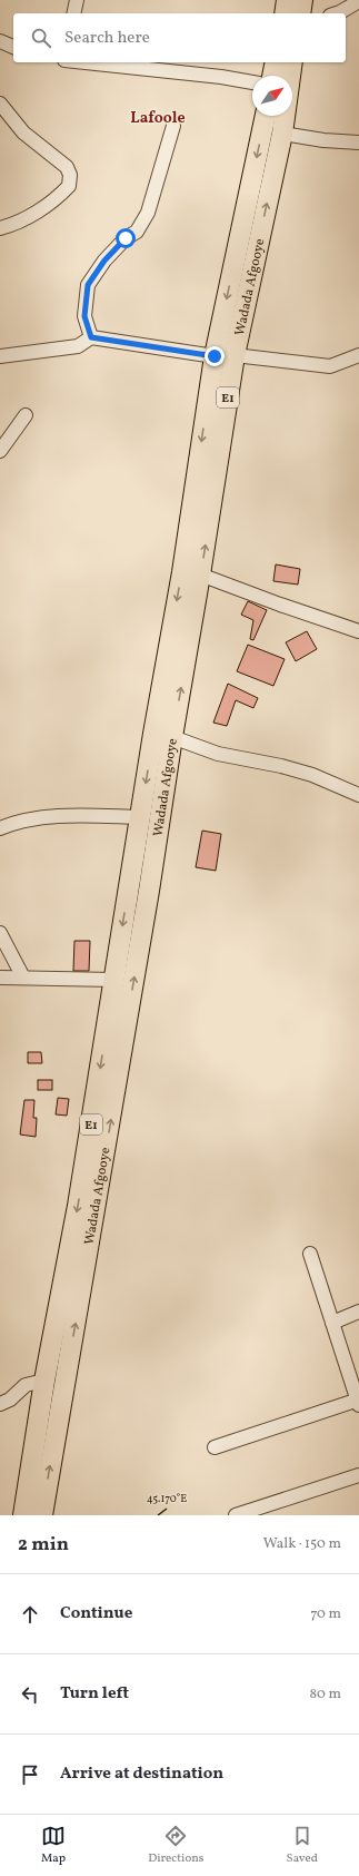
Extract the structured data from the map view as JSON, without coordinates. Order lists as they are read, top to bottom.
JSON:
{
  "streets": {
    "highway": ["Wadada Afgooye", "E1"]
  },
  "districts": ["Lafoole"],
  "north": "top right",
  "page": {
    "search": "Search here",
    "heading": ["2 min", "Walk · 150 m"],
    "list": [
      ["Continue", "70 m"],
      ["Turn left", "80 m"],
      "Arrive at destination"
    ],
    "nav": ["Map", "Directions", "Saved"]
  },
  "coordinates": ["45.170°E"]
}
